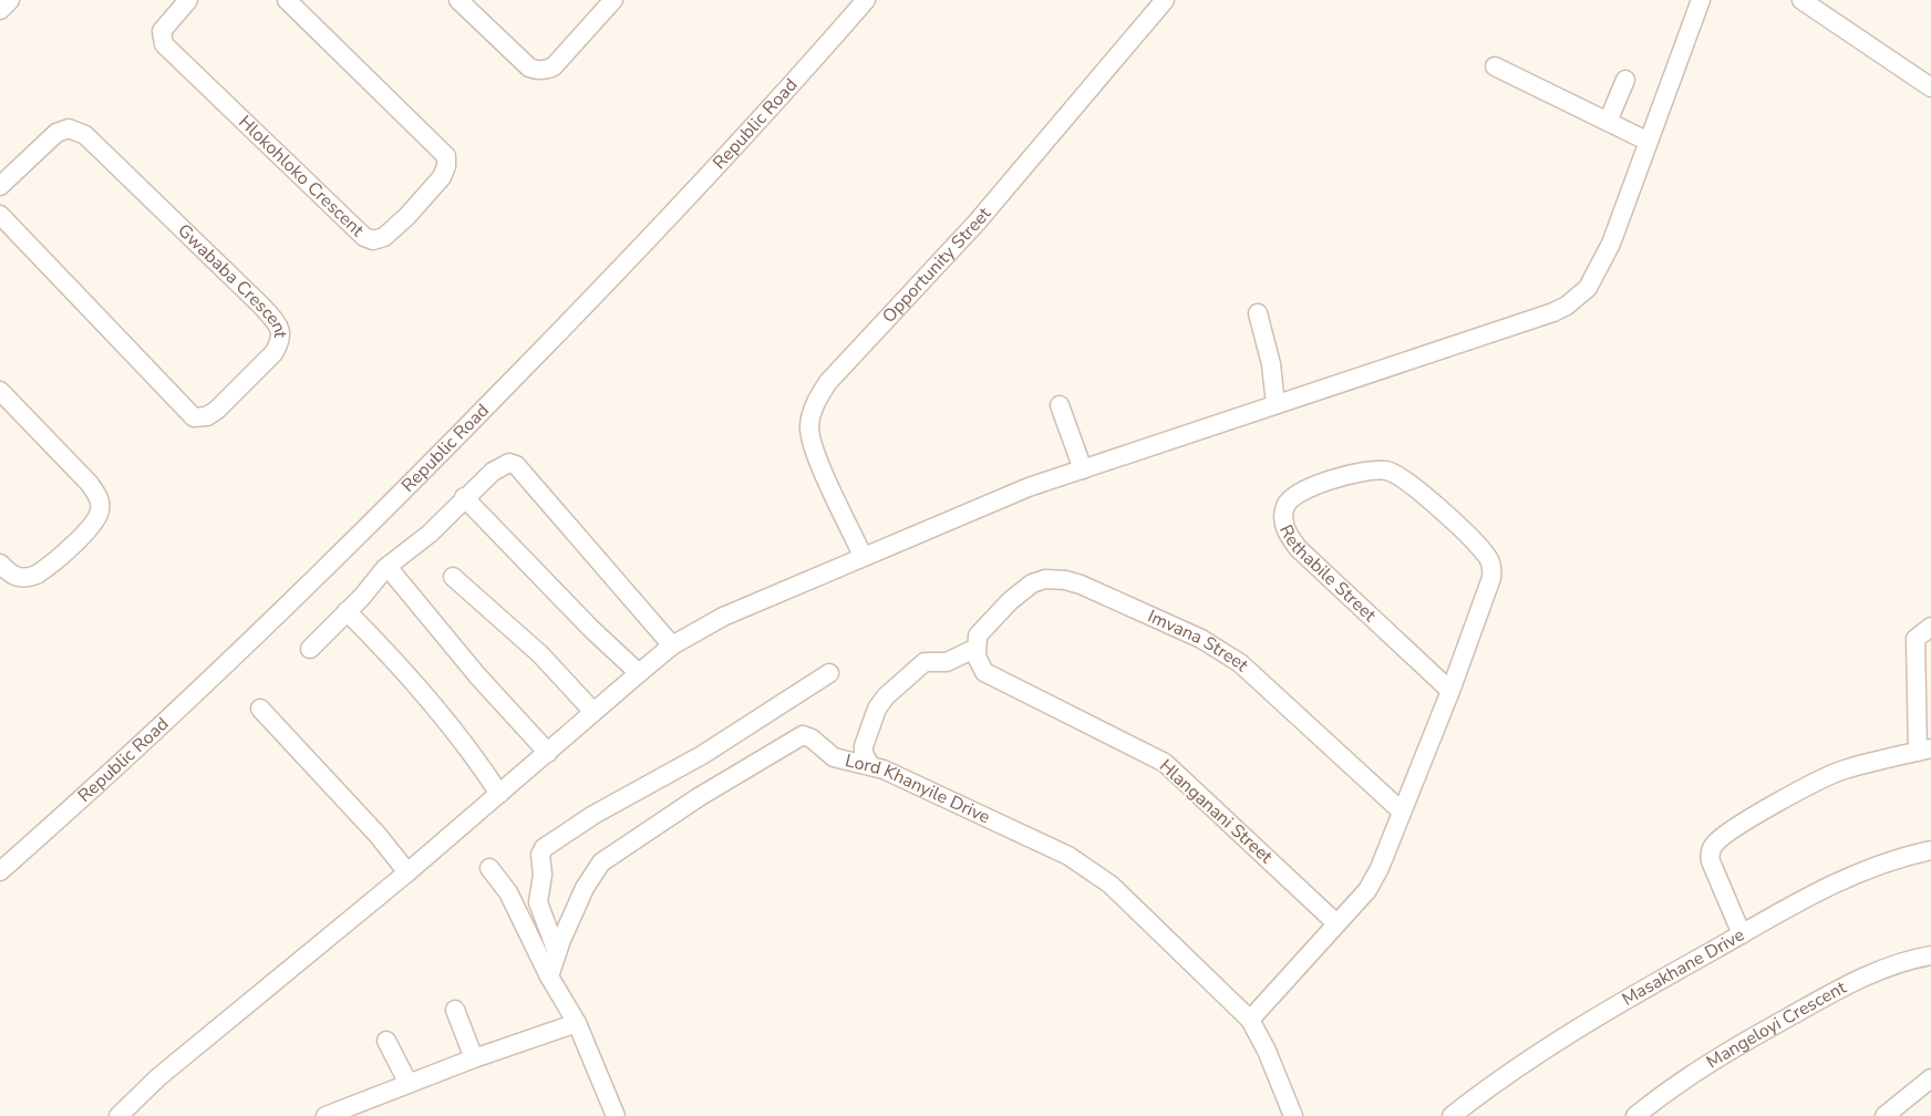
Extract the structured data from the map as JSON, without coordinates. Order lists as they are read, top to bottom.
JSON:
{
  "streets": {
    "street": [
      "Republic Road",
      "Hlokohloko Crescent",
      "Opportunity Street",
      "Gwababa Crescent",
      "Rethabile Street",
      "Imvana Street",
      "Lord Khanyile Drive",
      "Hlanganani Street",
      "Masakhane Drive",
      "Mangeloyi Crescent"
    ]
  },
  "crossings": [
    ["Rethabile Street", "Imvana Street"],
    ["Rethabile Street", "Lord Khanyile Drive"],
    ["Rethabile Street", "Hlanganani Street"],
    ["Imvana Street", "Hlanganani Street"]
  ]
}
